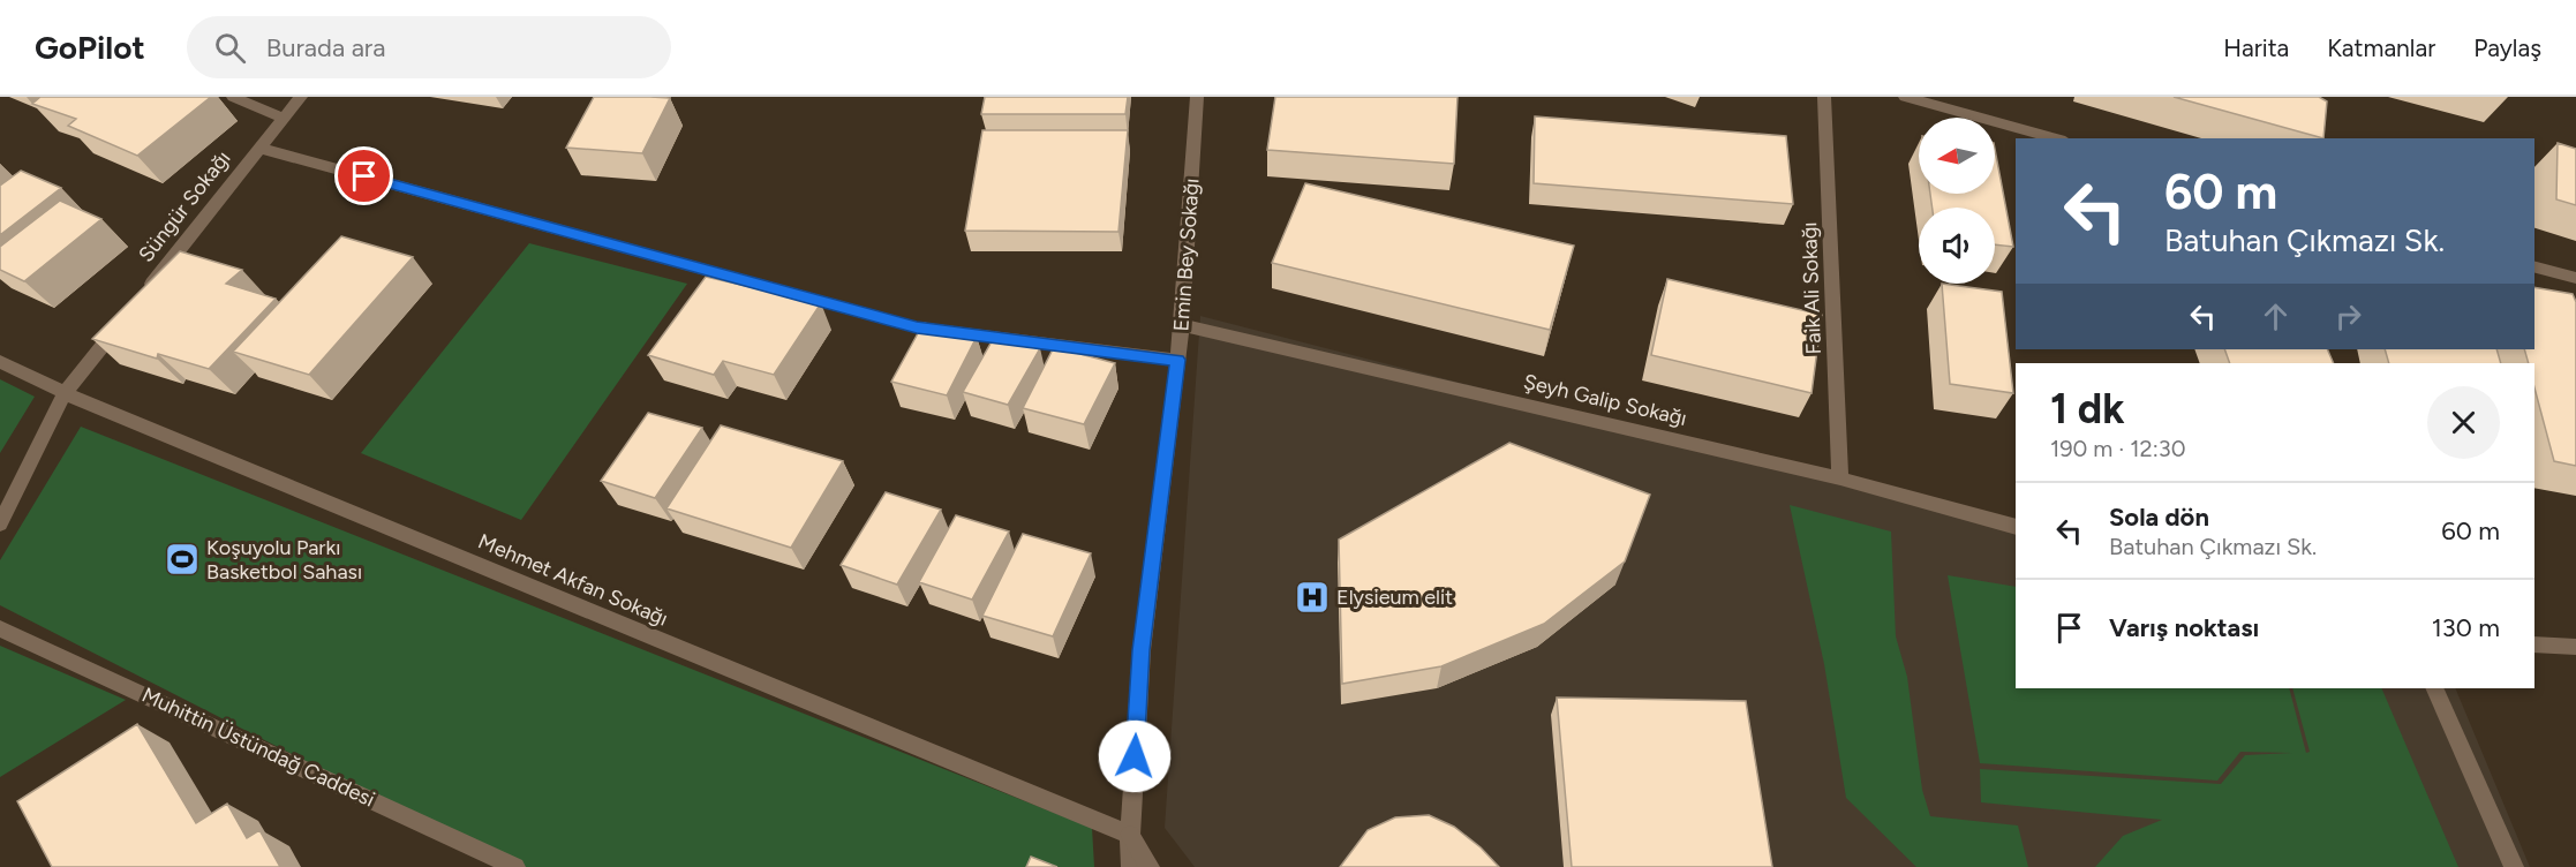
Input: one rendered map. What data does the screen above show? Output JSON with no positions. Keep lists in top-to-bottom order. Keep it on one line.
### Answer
{"streets":{"street":["Süngür Sokağı","Emin Bey Sokağı","Faik Ali Sokağı","Şeyh Galip Sokağı","Mehmet Akfan Sokağı","Muhittin Üstündağ Caddesi"]},"crossings":[["Emin Bey Sokağı","Şeyh Galip Sokağı"],["Emin Bey Sokağı","Mehmet Akfan Sokağı"],["Faik Ali Sokağı","Şeyh Galip Sokağı"]],"places":{"sports":["Koşuyolu Parkı Basketbol Sahası"],"hospital":["Elysieum elit"]},"north":"left","page":{"header":"GoPilot","search":"Burada ara","nav":["Harita","Katmanlar","Paylaş"],"turn":["60 m","Batuhan Çıkmazı Sk."],"heading":["1 dk","190 m · 12:30"],"list":[{"name":"Sola dön","note":"Batuhan Çıkmazı Sk.","value":"60 m"},{"name":"Varış noktası","value":"130 m"}]}}
